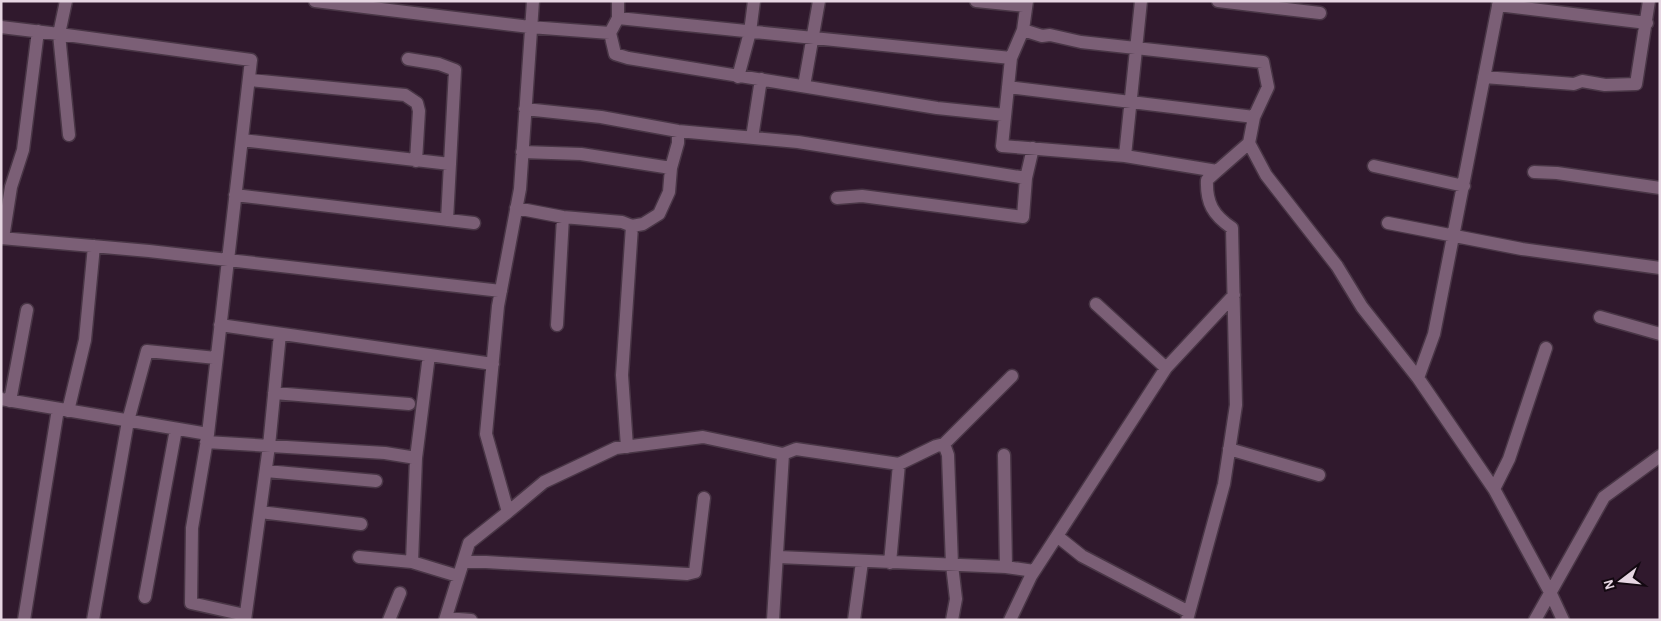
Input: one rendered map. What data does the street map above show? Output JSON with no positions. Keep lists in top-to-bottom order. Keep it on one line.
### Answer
{"north":"left"}
